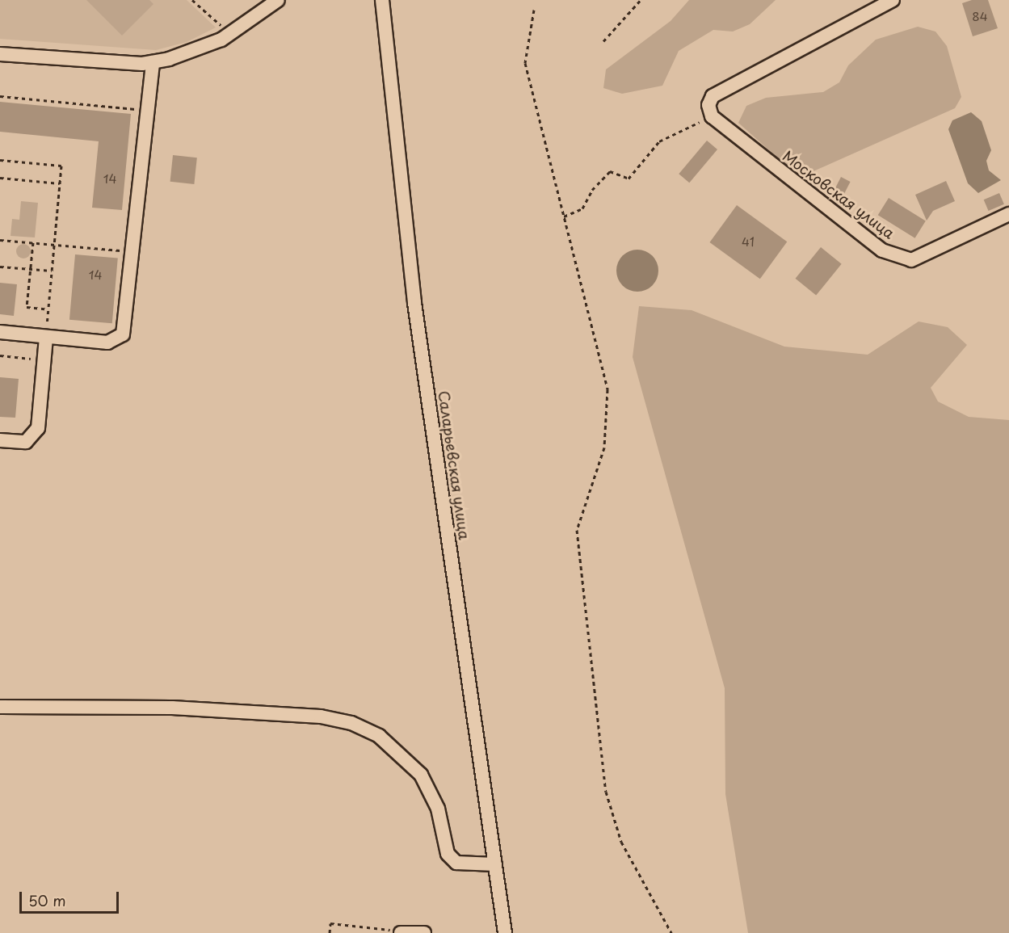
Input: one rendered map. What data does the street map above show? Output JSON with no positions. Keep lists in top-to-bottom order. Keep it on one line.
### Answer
{"streets":{"street":["Московская улица","Саларьевская улица"]},"house_numbers":["84","14","41","14"],"scale_bar":"50 m"}
